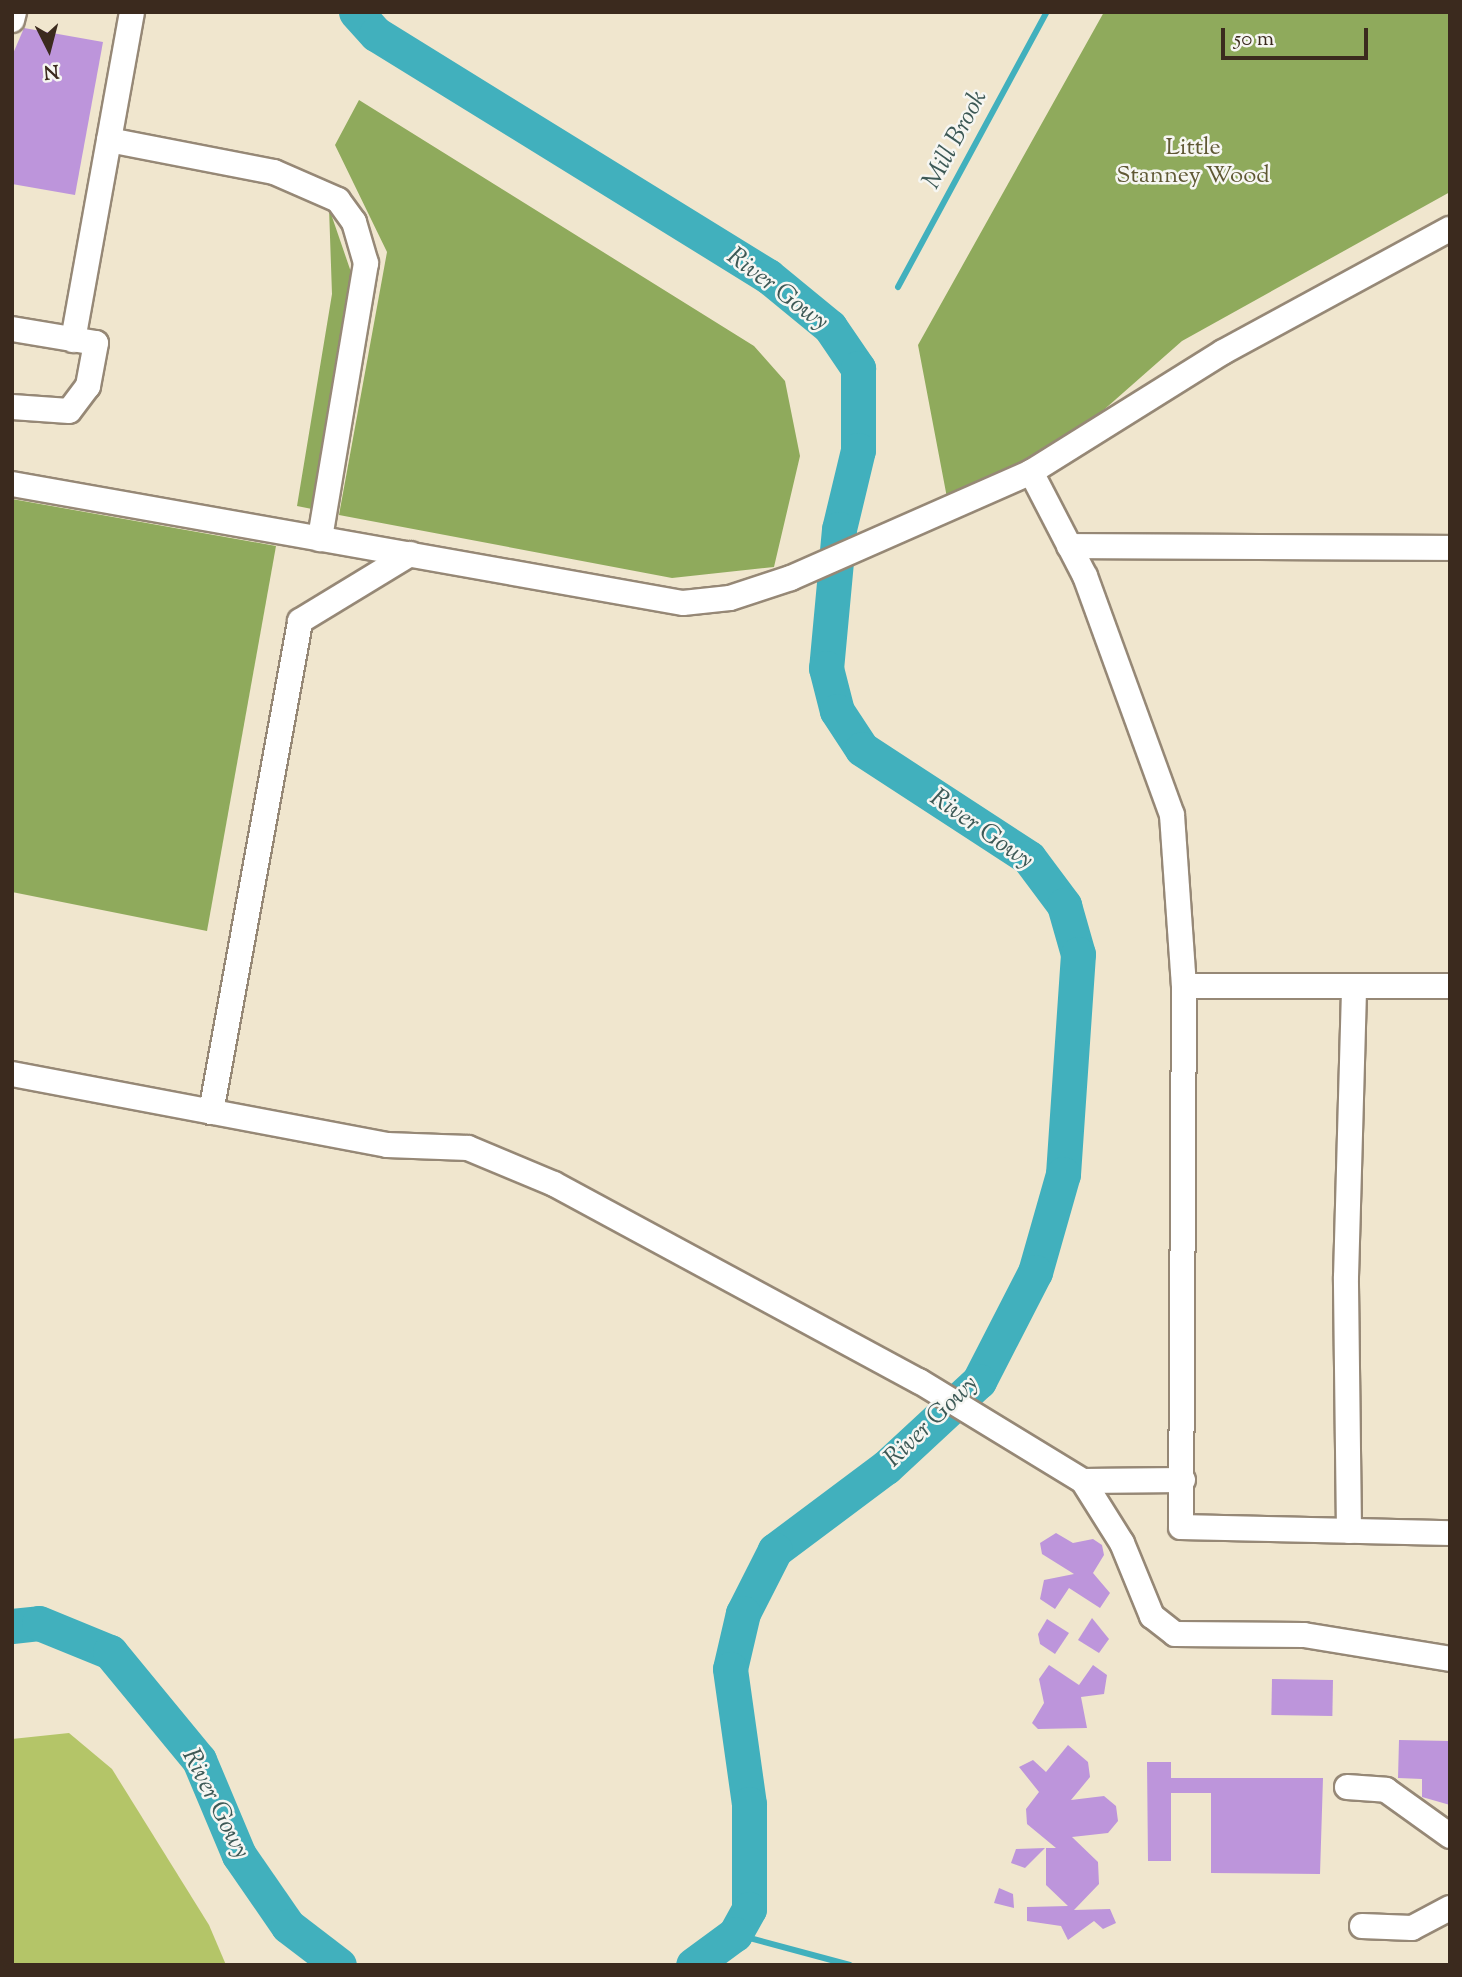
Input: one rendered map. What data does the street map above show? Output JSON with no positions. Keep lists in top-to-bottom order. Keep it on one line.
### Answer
{"water":["Mill Brook","River Gowy"],"parks":["Little Stanney Wood"],"scale_bar":"50 m","north":"bottom"}
